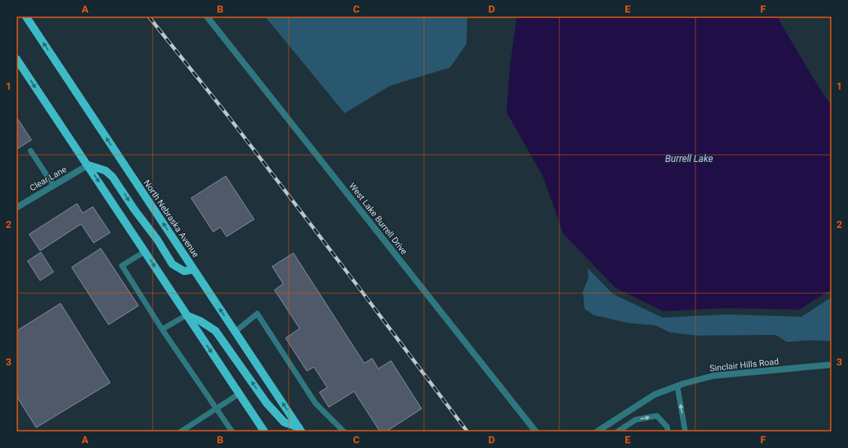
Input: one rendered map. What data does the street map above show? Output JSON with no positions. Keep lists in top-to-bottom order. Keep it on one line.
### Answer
{"streets":{"main road":["North Nebraska Avenue"],"street":["Clear Lane","West Lake Burrell Drive","Sinclair Hills Road"]},"water":["Burrell Lake"],"grid":{"columns":["A","B","C","D","E","F"],"rows":["1","2","3"]}}
